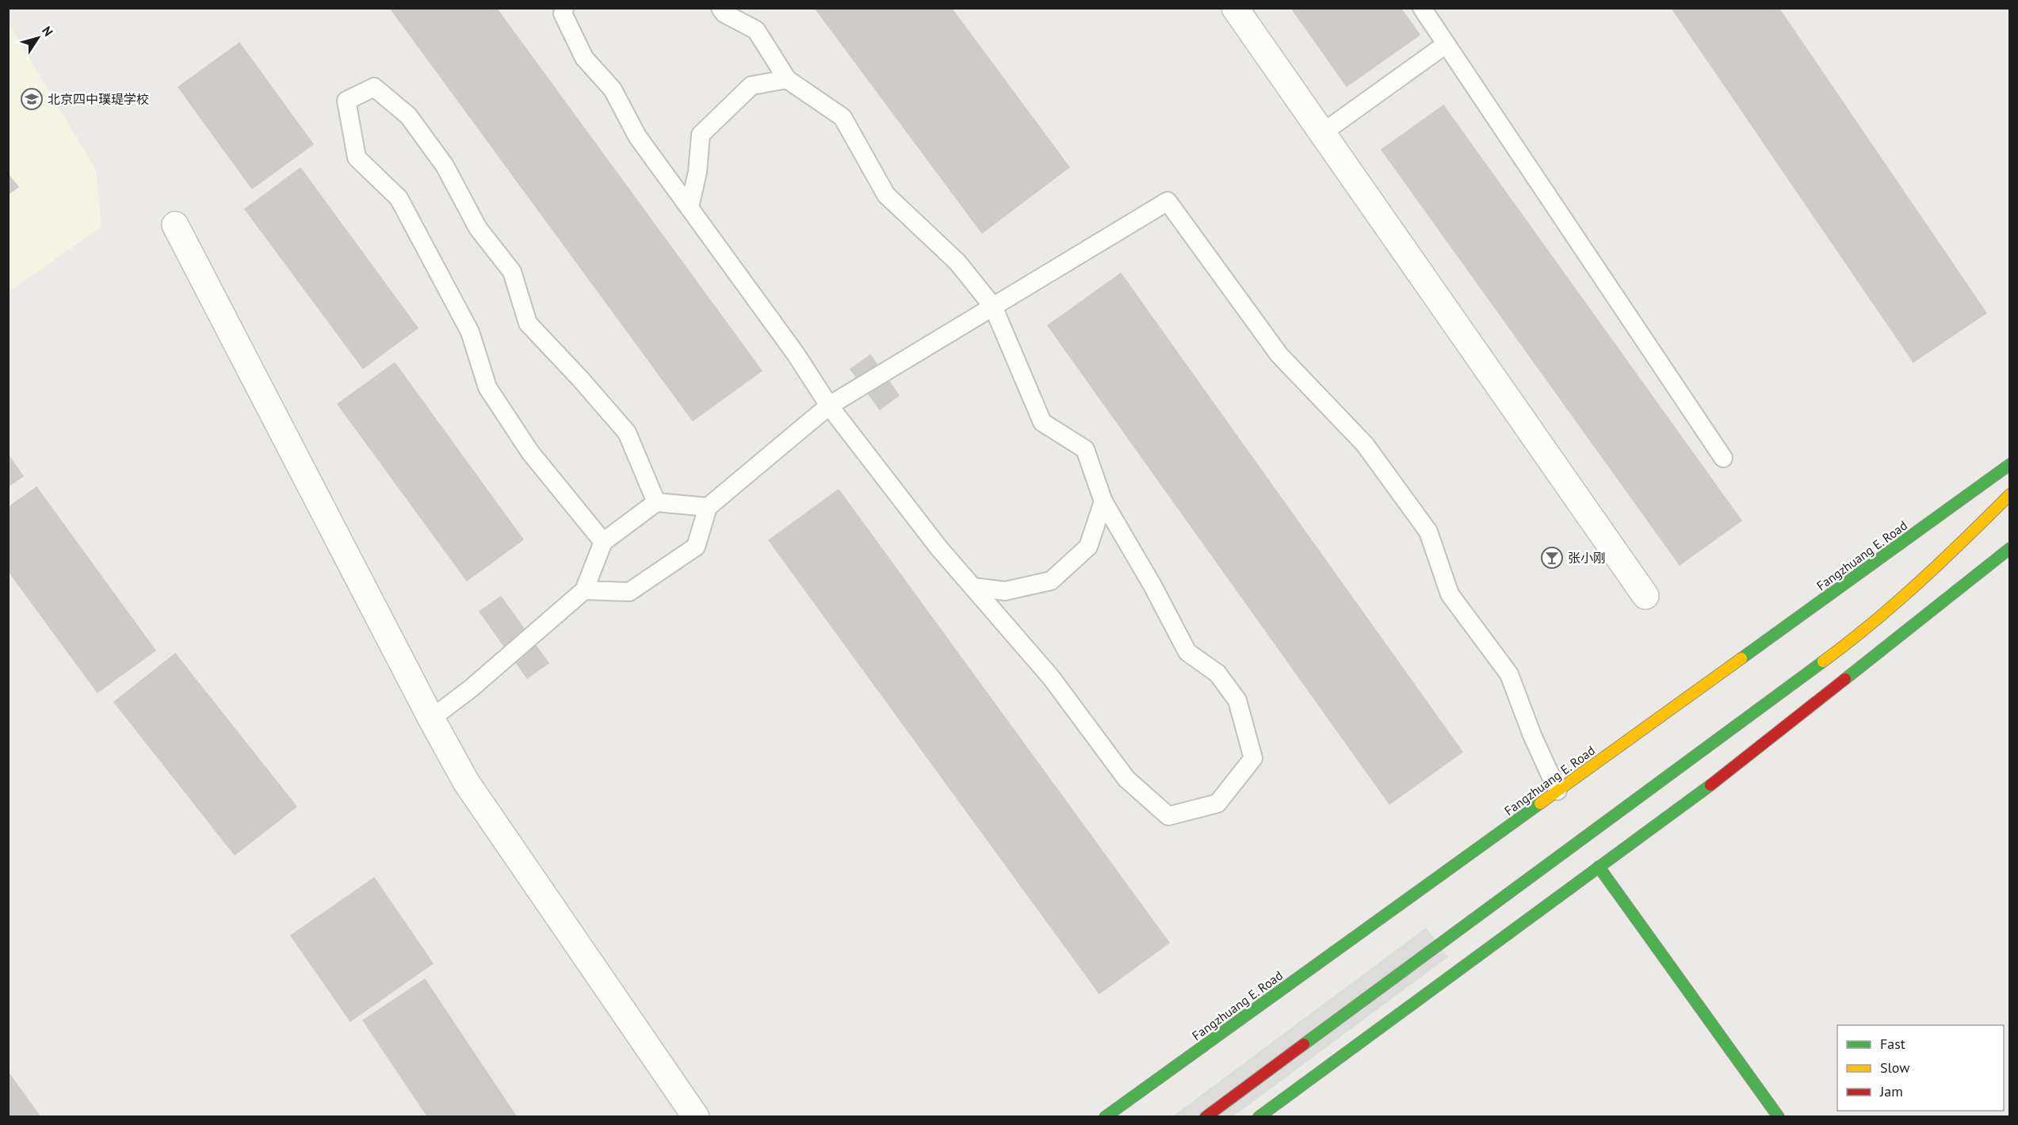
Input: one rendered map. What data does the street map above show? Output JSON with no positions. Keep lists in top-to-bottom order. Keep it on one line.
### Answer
{"streets":{"main road":["Fangzhuang E. Road"]},"places":{"school or university":["北京四中璞瑅学校"],"bar":["张小刚"]},"legend":["Fast","Slow","Jam"],"north":"top right"}
